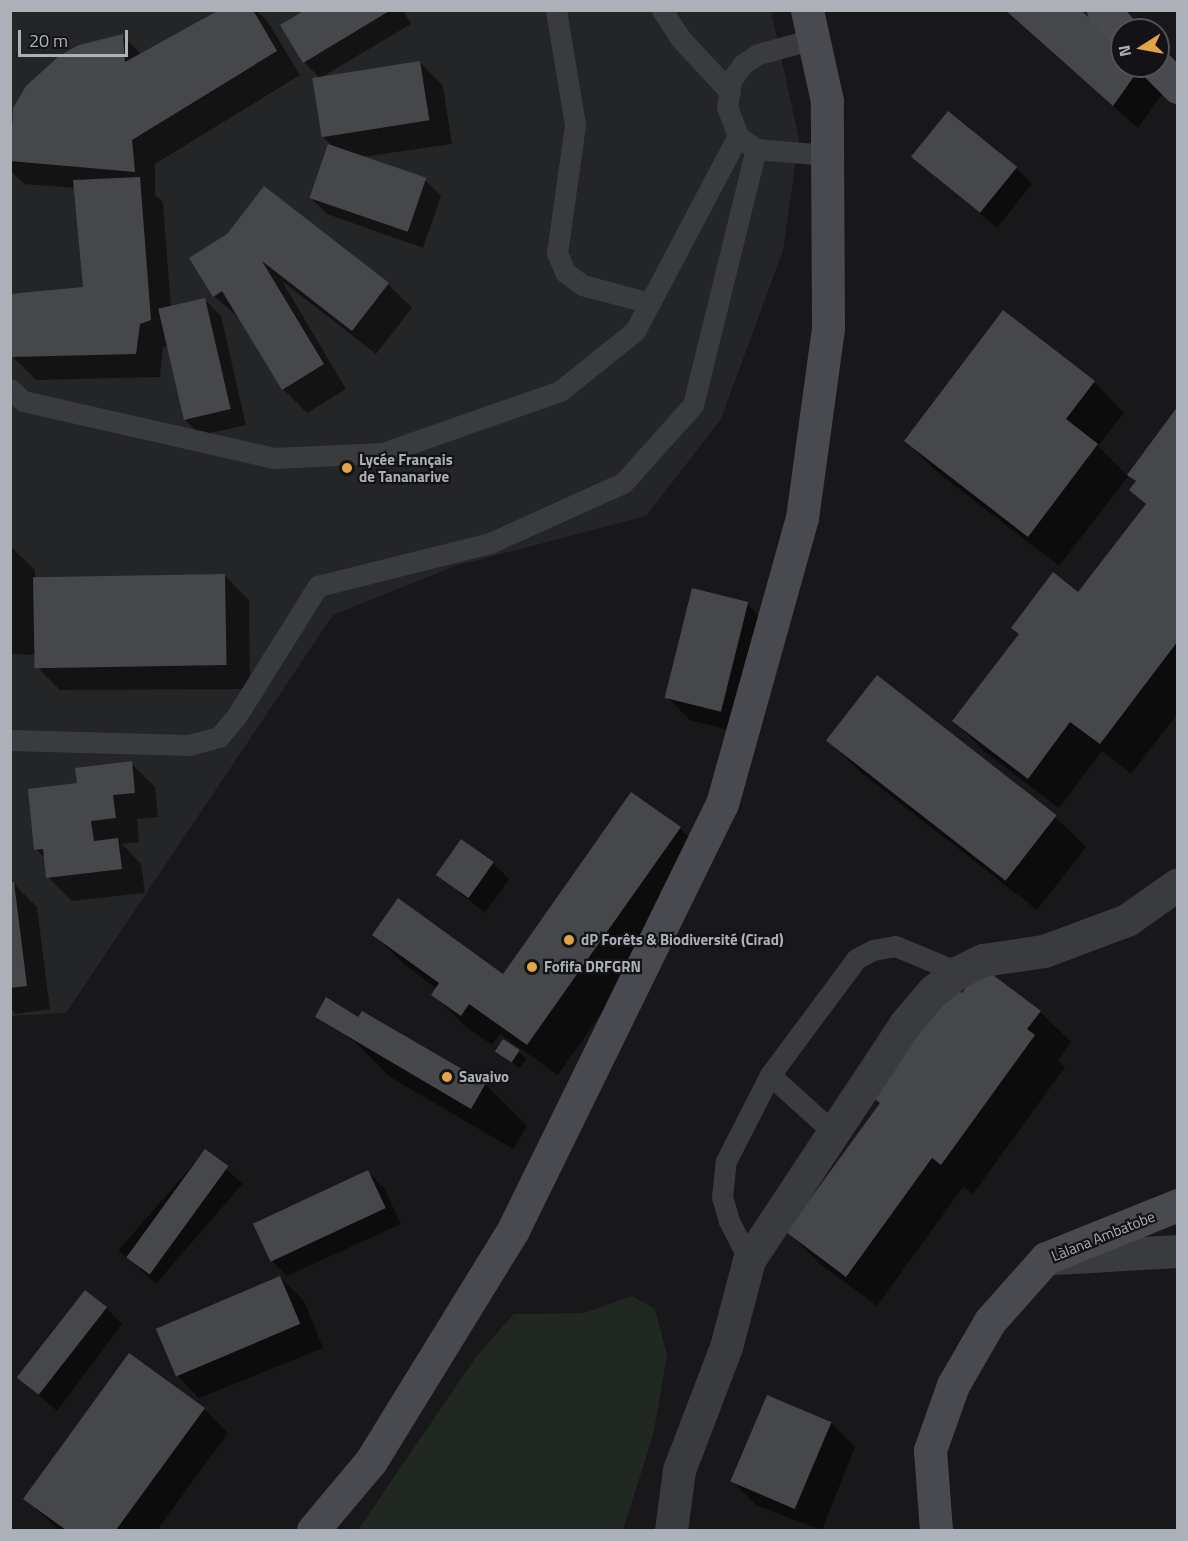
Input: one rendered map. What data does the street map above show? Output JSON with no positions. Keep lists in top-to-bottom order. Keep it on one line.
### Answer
{"streets":{"street":["Làlana Ambatobe"]},"places":["Lycée Français de Tananarive","dP Forêts & Biodiversité (Cirad)","Fofifa DRFGRN","Savaivo"],"scale_bar":"20 m","north":"left"}
